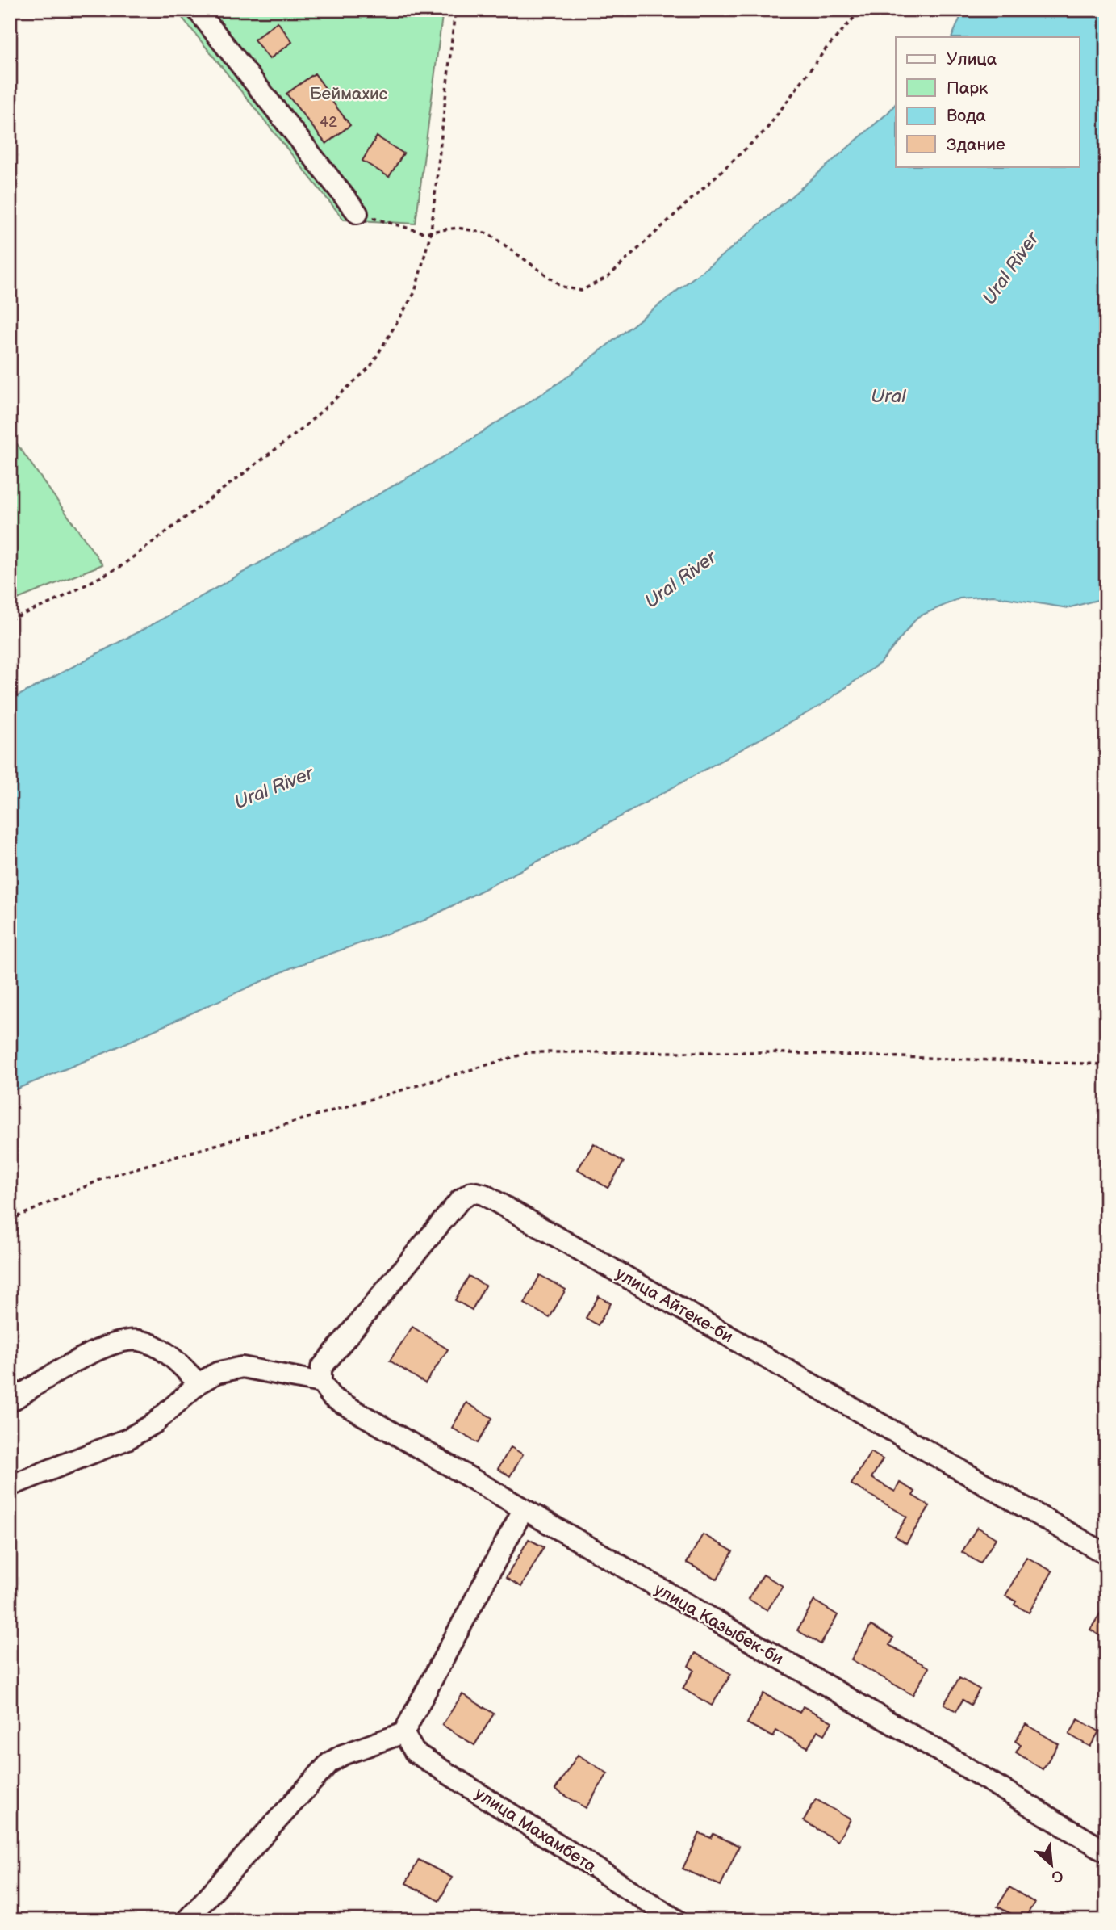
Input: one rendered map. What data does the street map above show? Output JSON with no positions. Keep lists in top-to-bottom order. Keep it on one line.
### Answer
{"streets":{"street":["улица Айтеке-би","улица Казыбек-би","улица Махамбета"]},"crossings":[["улица Айтеке-би","улица Казыбек-би"]],"water":["Ural River","Ural"],"parks":["Беймахис"],"house_numbers":["42"],"legend":["Улица","Парк","Вода","Здание"],"north":"bottom right"}
